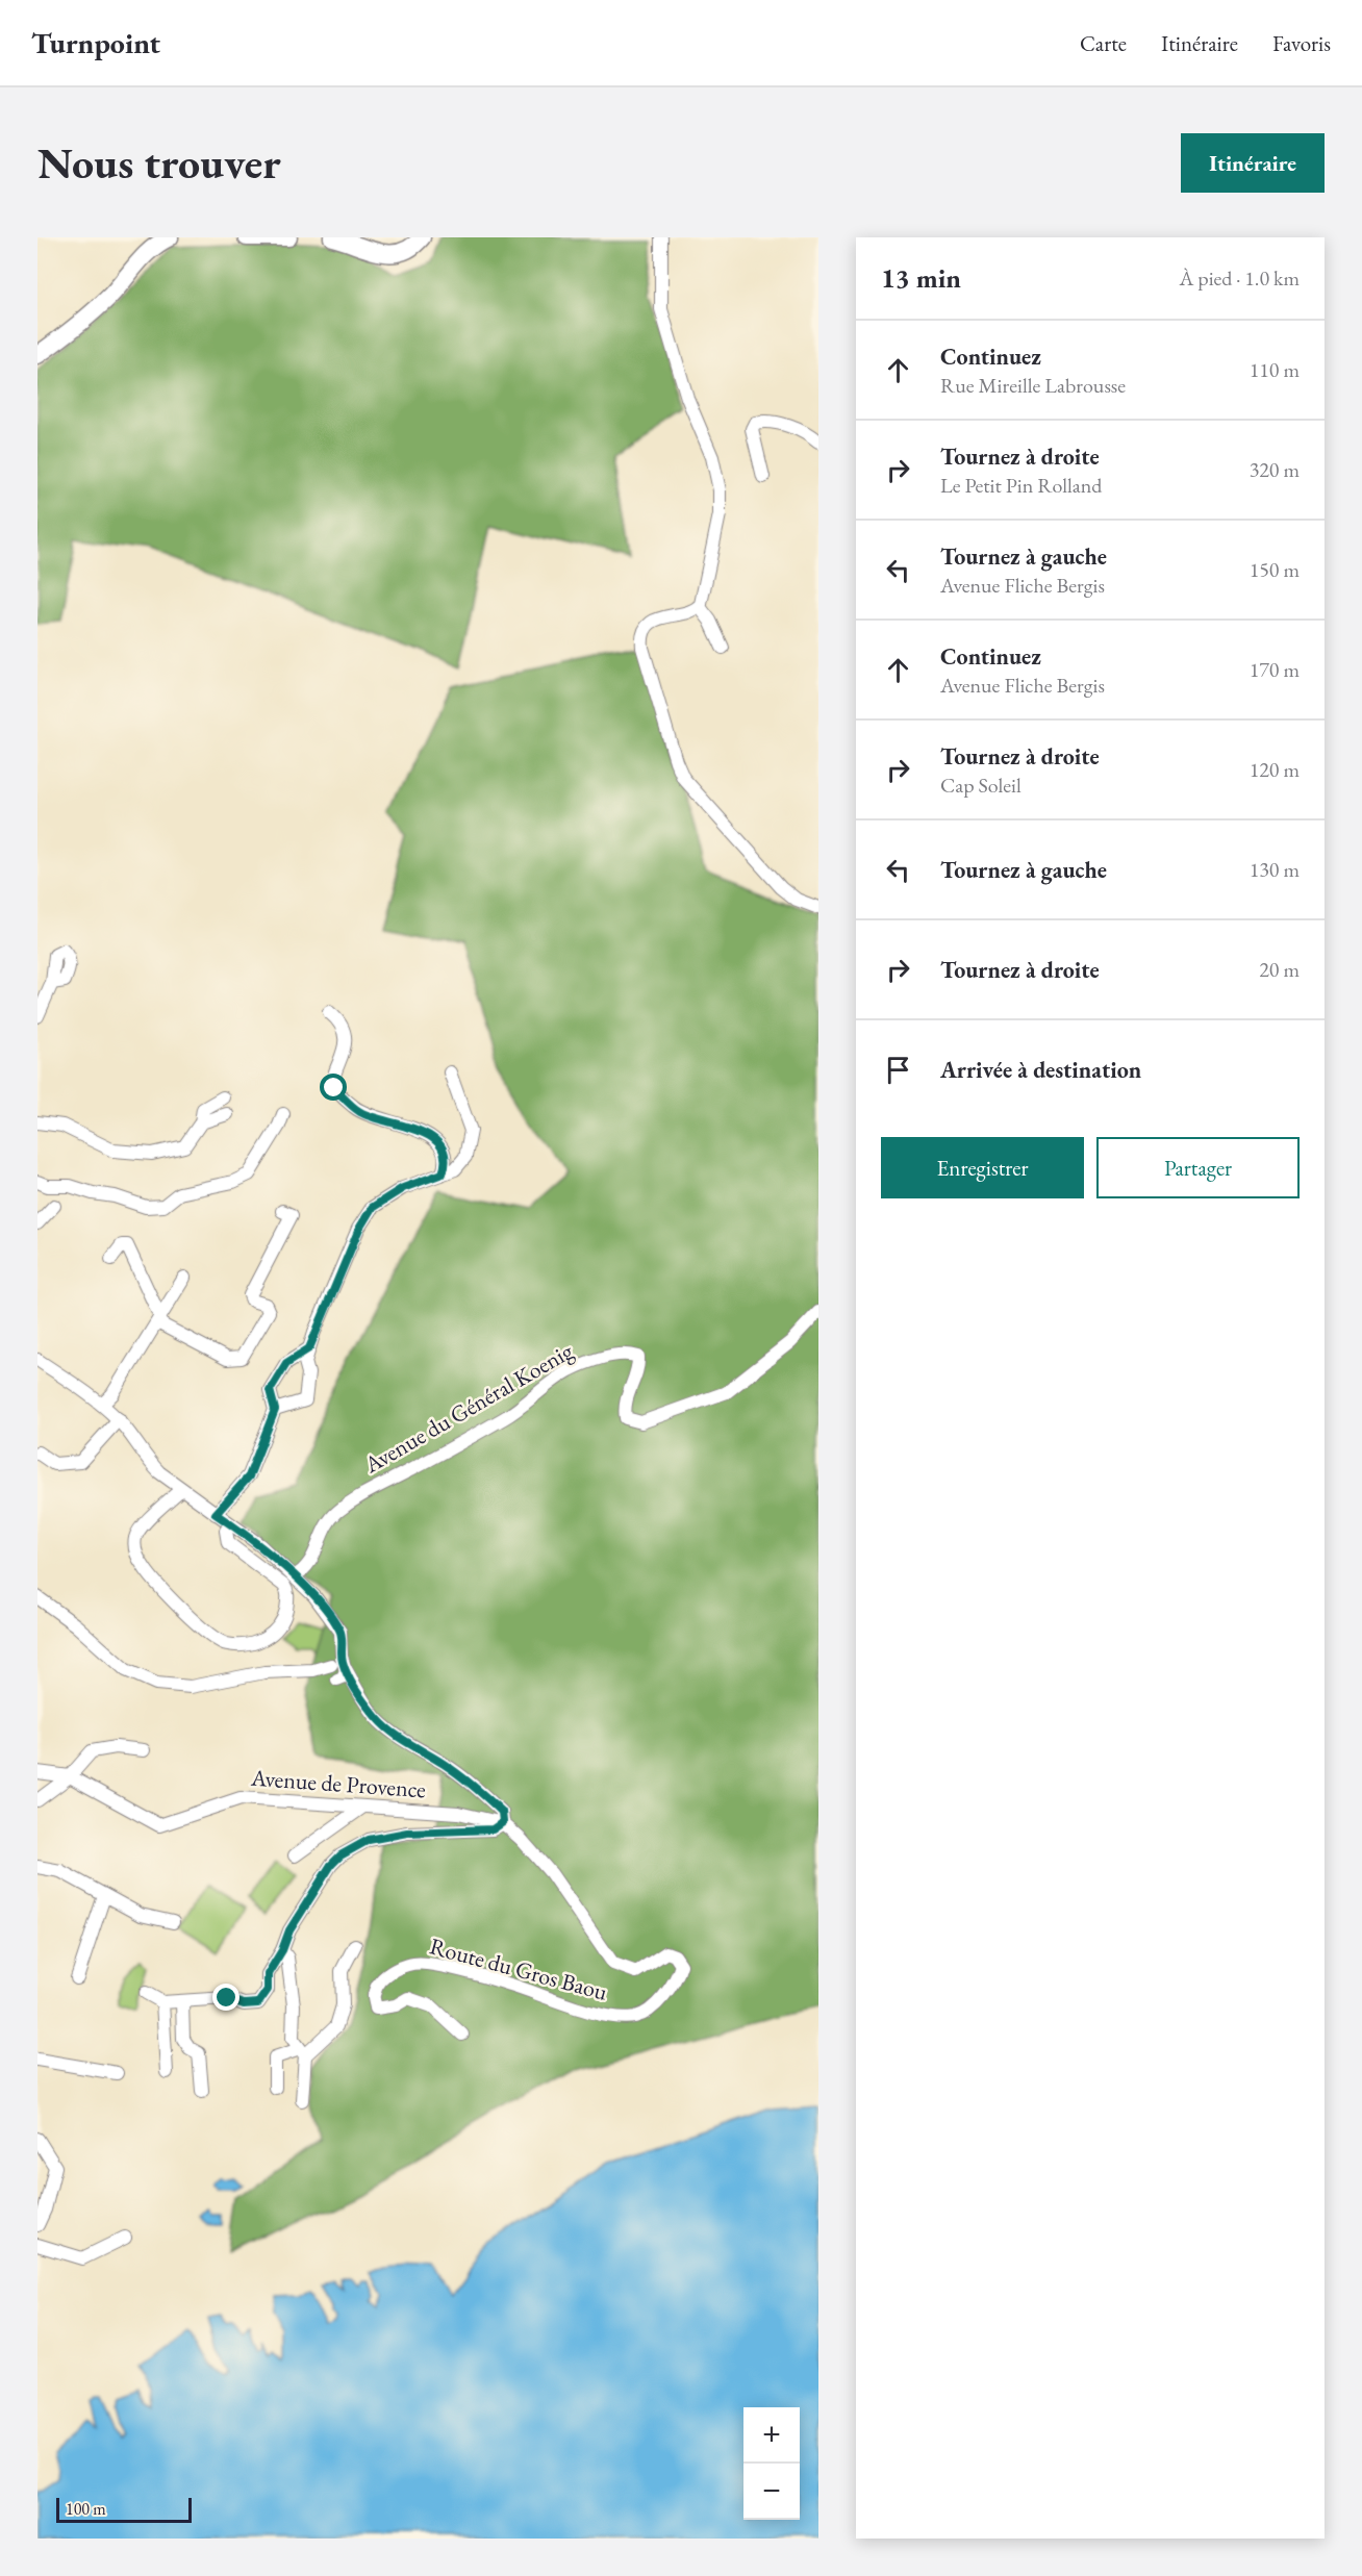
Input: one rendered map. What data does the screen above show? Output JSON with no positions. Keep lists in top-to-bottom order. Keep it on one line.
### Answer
{"streets":{"street":["Avenue du Général Koenig","Avenue de Provence","Route du Gros Baou"]},"crossings":[["Avenue de Provence","Route du Gros Baou"]],"scale_bar":"100 m","page":{"header":"Turnpoint","nav":["Carte","Itinéraire","Favoris"],"buttons":["Itinéraire",["Enregistrer","Partager"]],"title":"Nous trouver","heading":["13 min","À pied · 1.0 km"],"list":[["Continuez","Rue Mireille Labrousse","110 m"],["Tournez à droite","Le Petit Pin Rolland","320 m"],["Tournez à gauche","Avenue Fliche Bergis","150 m"],["Continuez","Avenue Fliche Bergis","170 m"],["Tournez à droite","Cap Soleil","120 m"],["Tournez à gauche","130 m"],["Tournez à droite","20 m"],"Arrivée à destination"],"map_buttons":["+","−"],"scale":"100 m"}}
